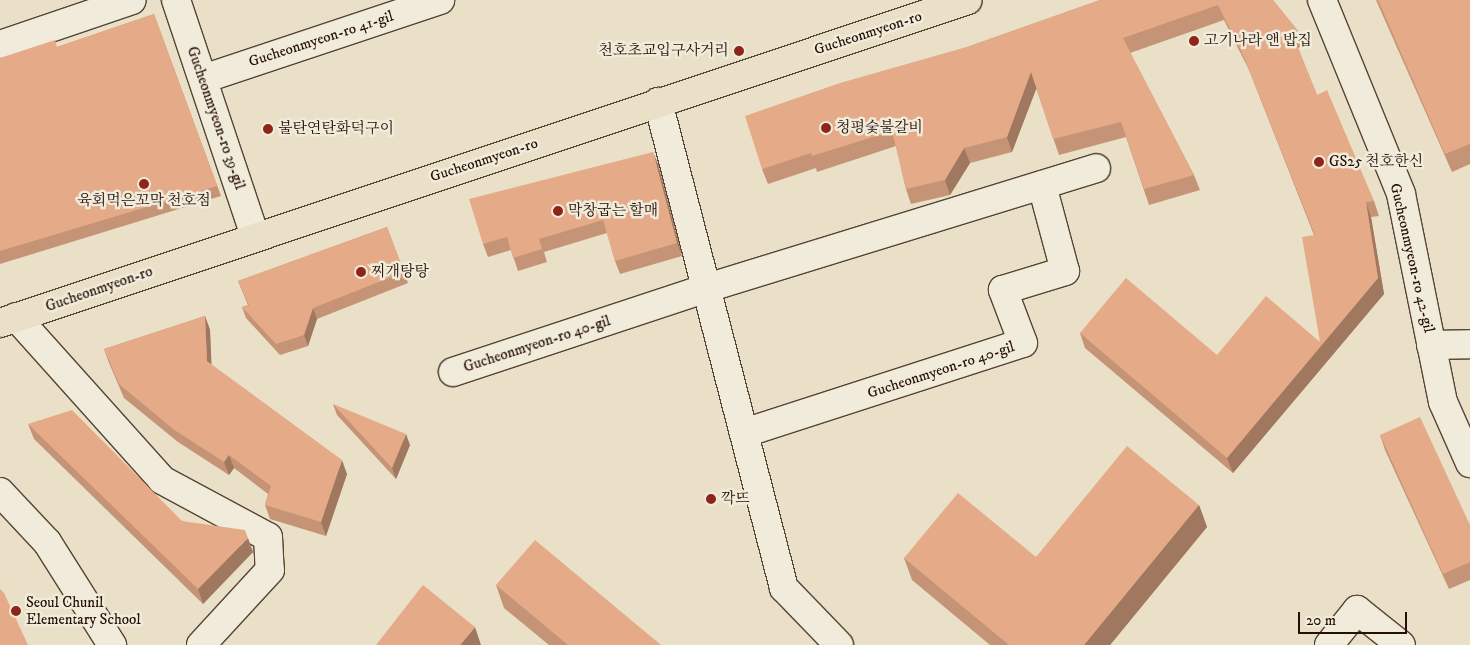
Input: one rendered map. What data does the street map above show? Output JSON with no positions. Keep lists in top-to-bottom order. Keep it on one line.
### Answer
{"streets":{"main road":["Gucheonmyeon-ro"],"street":["Gucheonmyeon-ro 41-gil","Gucheonmyeon-ro 39-gil","Gucheonmyeon-ro 42-gil","Gucheonmyeon-ro 40-gil"]},"crossings":[["Gucheonmyeon-ro","Gucheonmyeon-ro 39-gil"],["Gucheonmyeon-ro 41-gil","Gucheonmyeon-ro 39-gil"]],"places":["고기나라 앤 밥집","천호초교입구사거리","청평숯불갈비","불탄연탄화덕구이","GS25 천호한신","육회먹은꼬막 천호점","막창굽는 할매","찌개탕탕","깍뜨","Seoul Chunil Elementary School"],"scale_bar":"20 m"}
